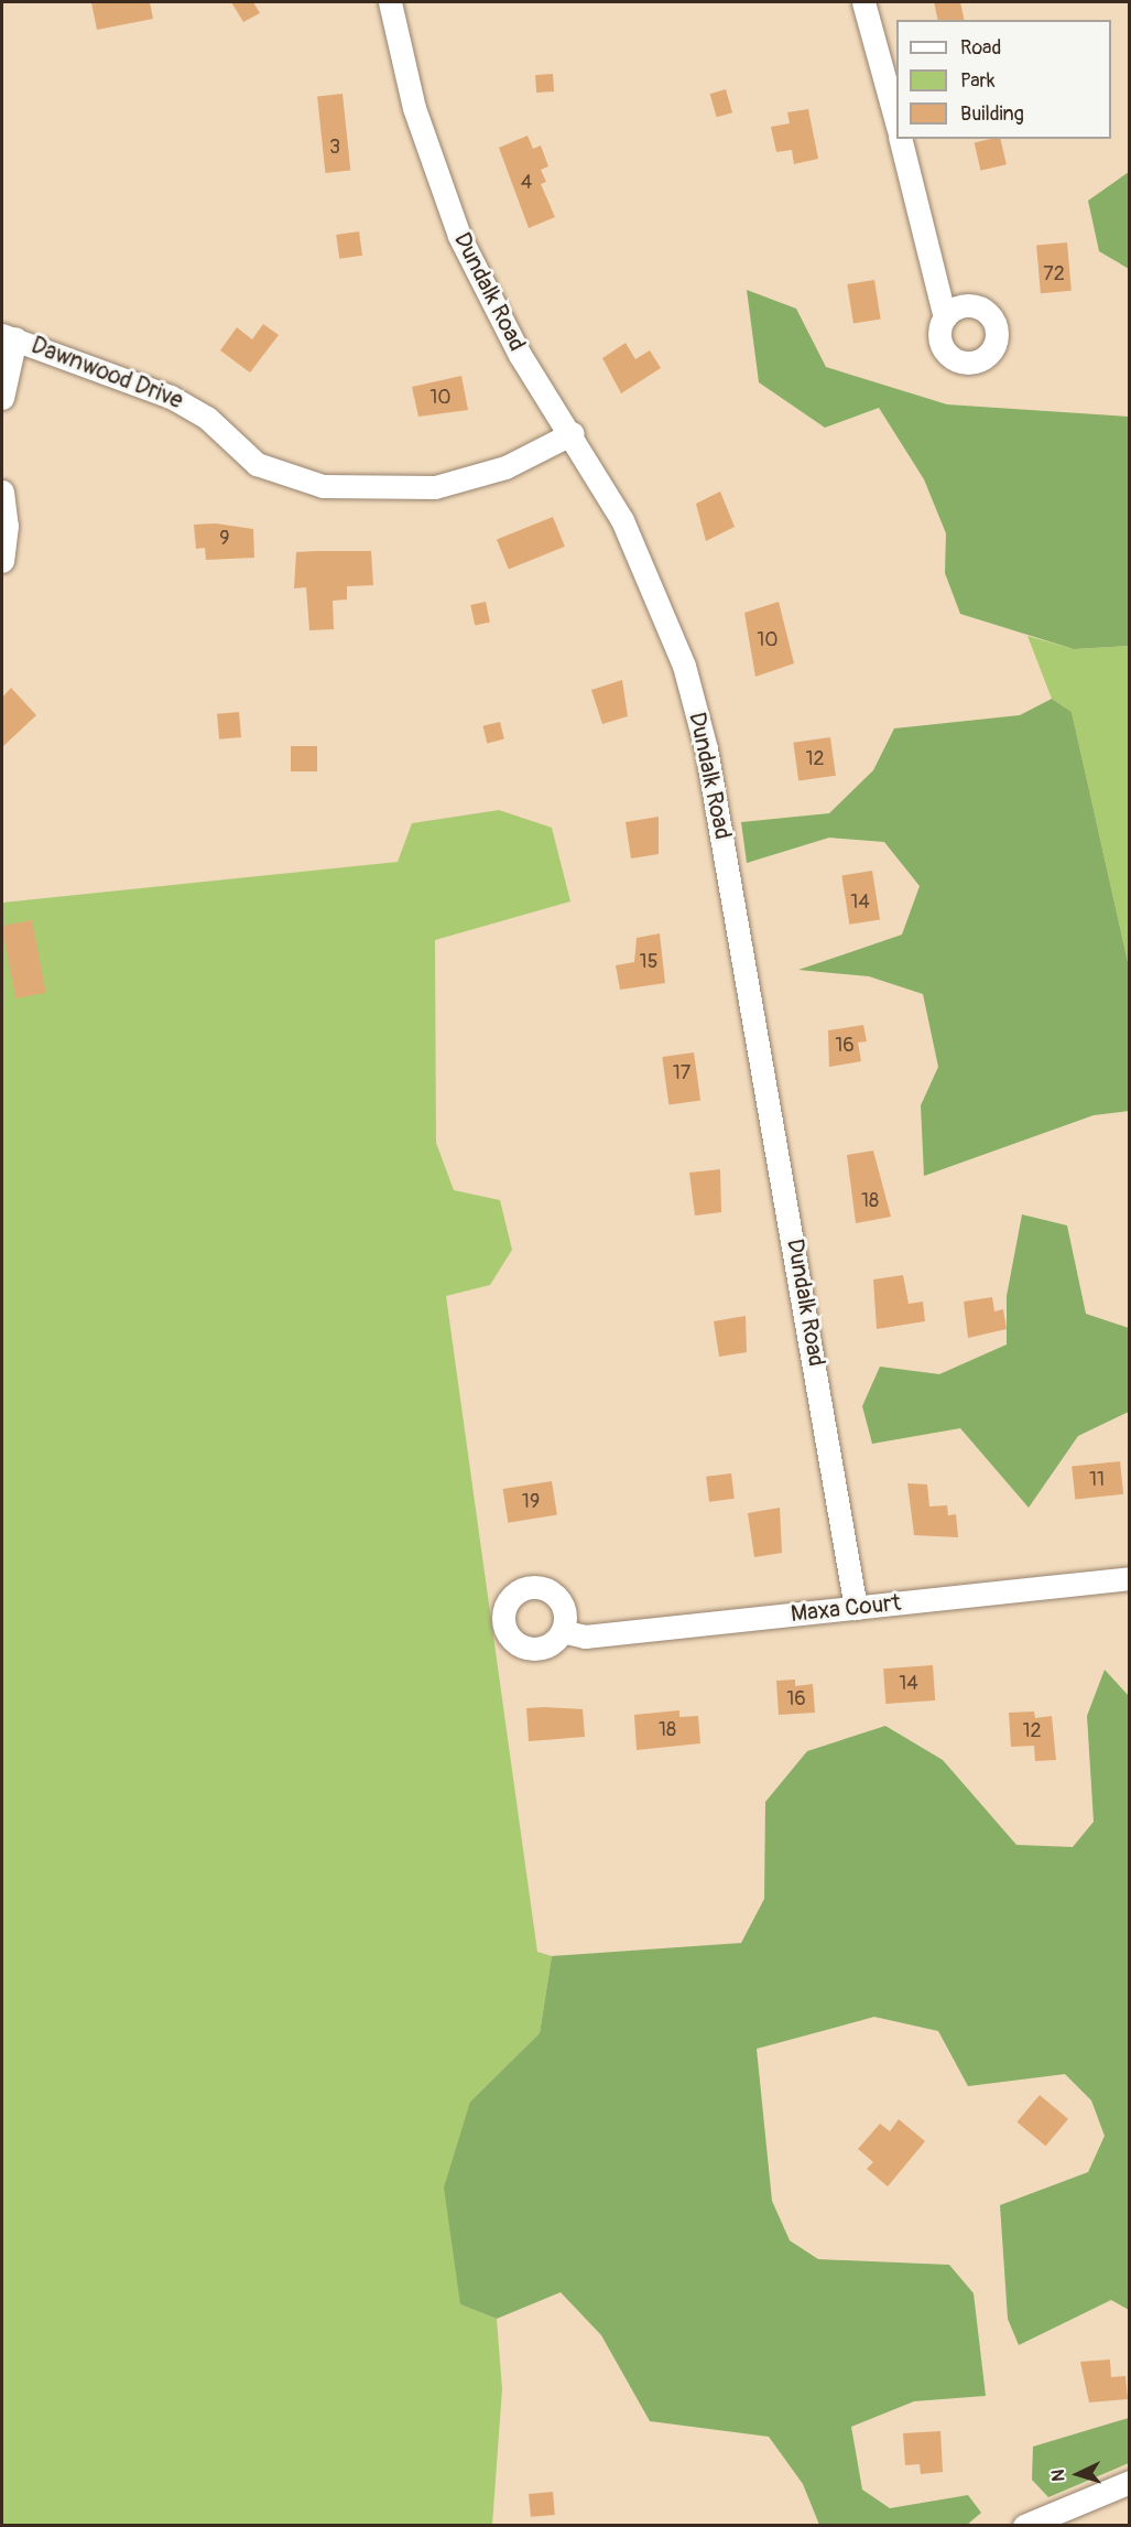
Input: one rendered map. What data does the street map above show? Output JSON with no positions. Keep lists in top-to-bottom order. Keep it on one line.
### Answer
{"streets":{"street":["Dundalk Road","Dawnwood Drive","Maxa Court"]},"crossings":[["Dundalk Road","Dawnwood Drive"],["Dundalk Road","Maxa Court"]],"house_numbers":["3","4","72","10","9","10","12","14","15","16","17","18","11","19","14","16","18","12"],"legend":["Road","Park","Building"],"north":"left"}
